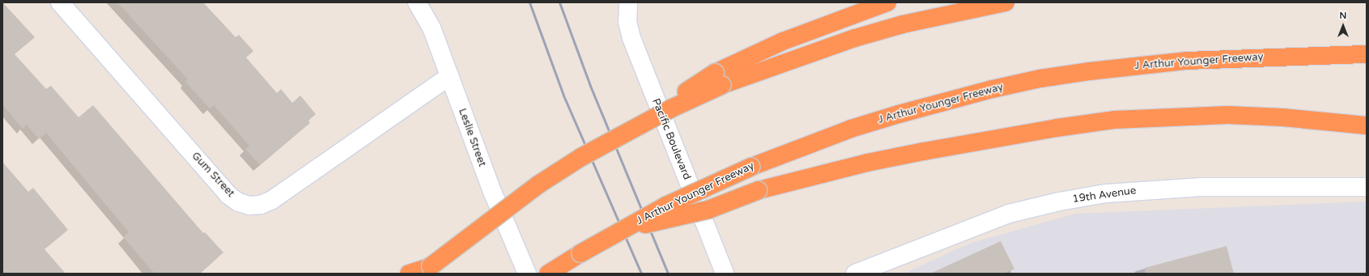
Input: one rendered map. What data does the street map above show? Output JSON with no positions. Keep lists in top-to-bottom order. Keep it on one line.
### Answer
{"streets":{"highway":["J Arthur Younger Freeway"],"street":["Leslie Street","Pacific Boulevard","Gum Street","19th Avenue"]},"crossings":[["Leslie Street","Gum Street"]],"north":"top"}
